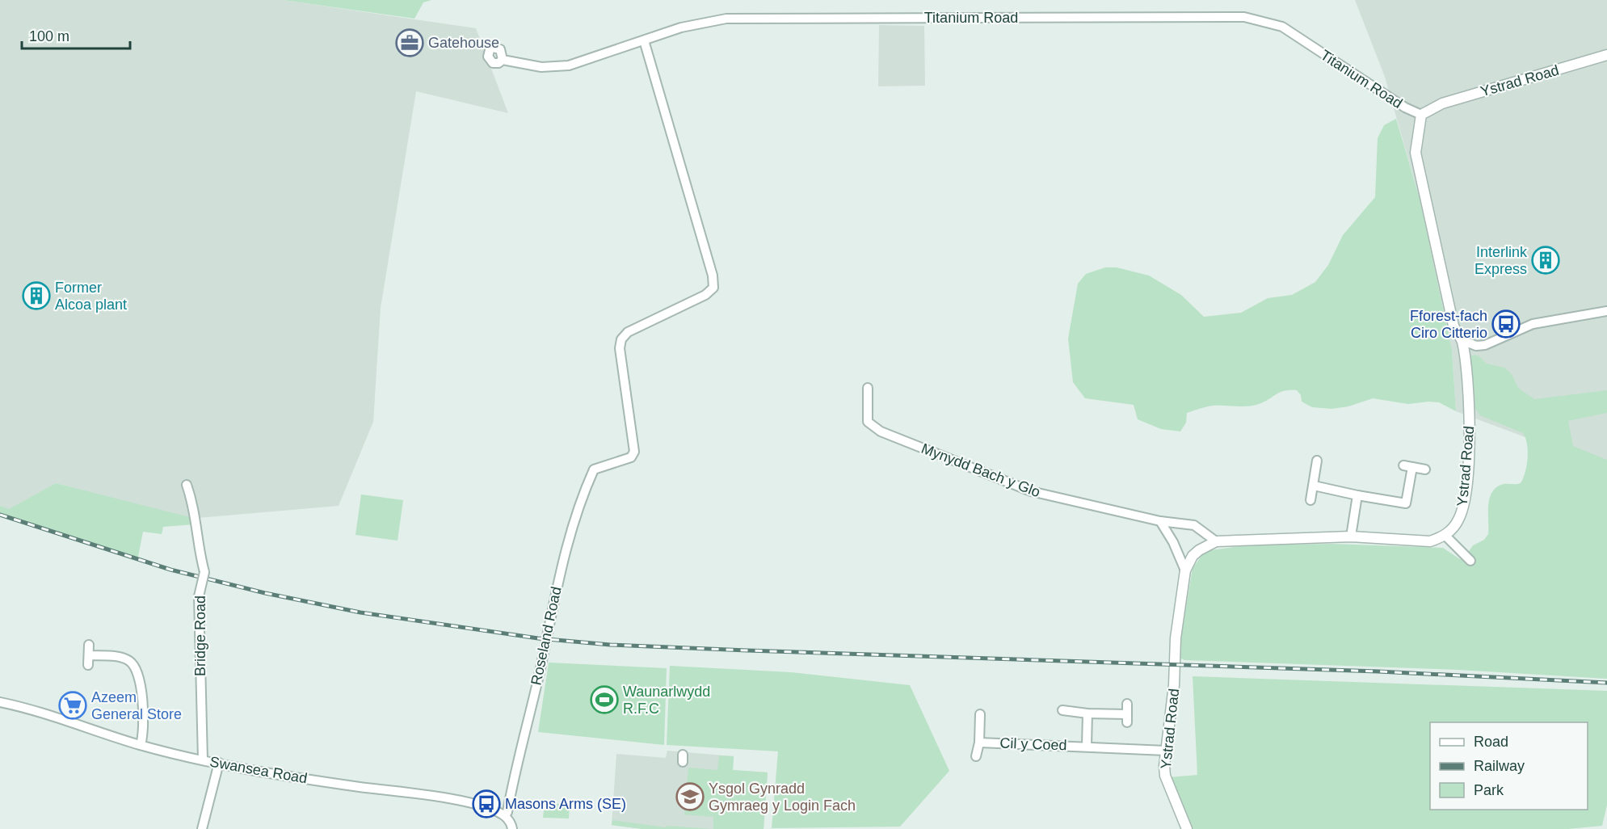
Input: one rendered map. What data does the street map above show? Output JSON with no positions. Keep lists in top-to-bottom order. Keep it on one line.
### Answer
{"streets":{"street":["Titanium Road","Ystrad Road","Mynydd Bach y Glo","Bridge Road","Roseland Road","Cil y Coed","Swansea Road"]},"crossings":[["Titanium Road","Ystrad Road"],["Titanium Road","Roseland Road"],["Ystrad Road","Mynydd Bach y Glo"],["Ystrad Road","Cil y Coed"],["Bridge Road","Swansea Road"],["Roseland Road","Swansea Road"]],"places":{"office":["Gatehouse"],"building":["Interlink Express","Former Alcoa plant"],"bus stop":["Fforest-fach Ciro Citterio","Masons Arms (SE)"],"sports":["Waunarlwydd R.F.C"],"supermarket":["Azeem General Store"],"school or university":["Ysgol Gynradd Gymraeg y Login Fach"]},"legend":["Road","Railway","Park"],"scale_bar":"100 m"}
